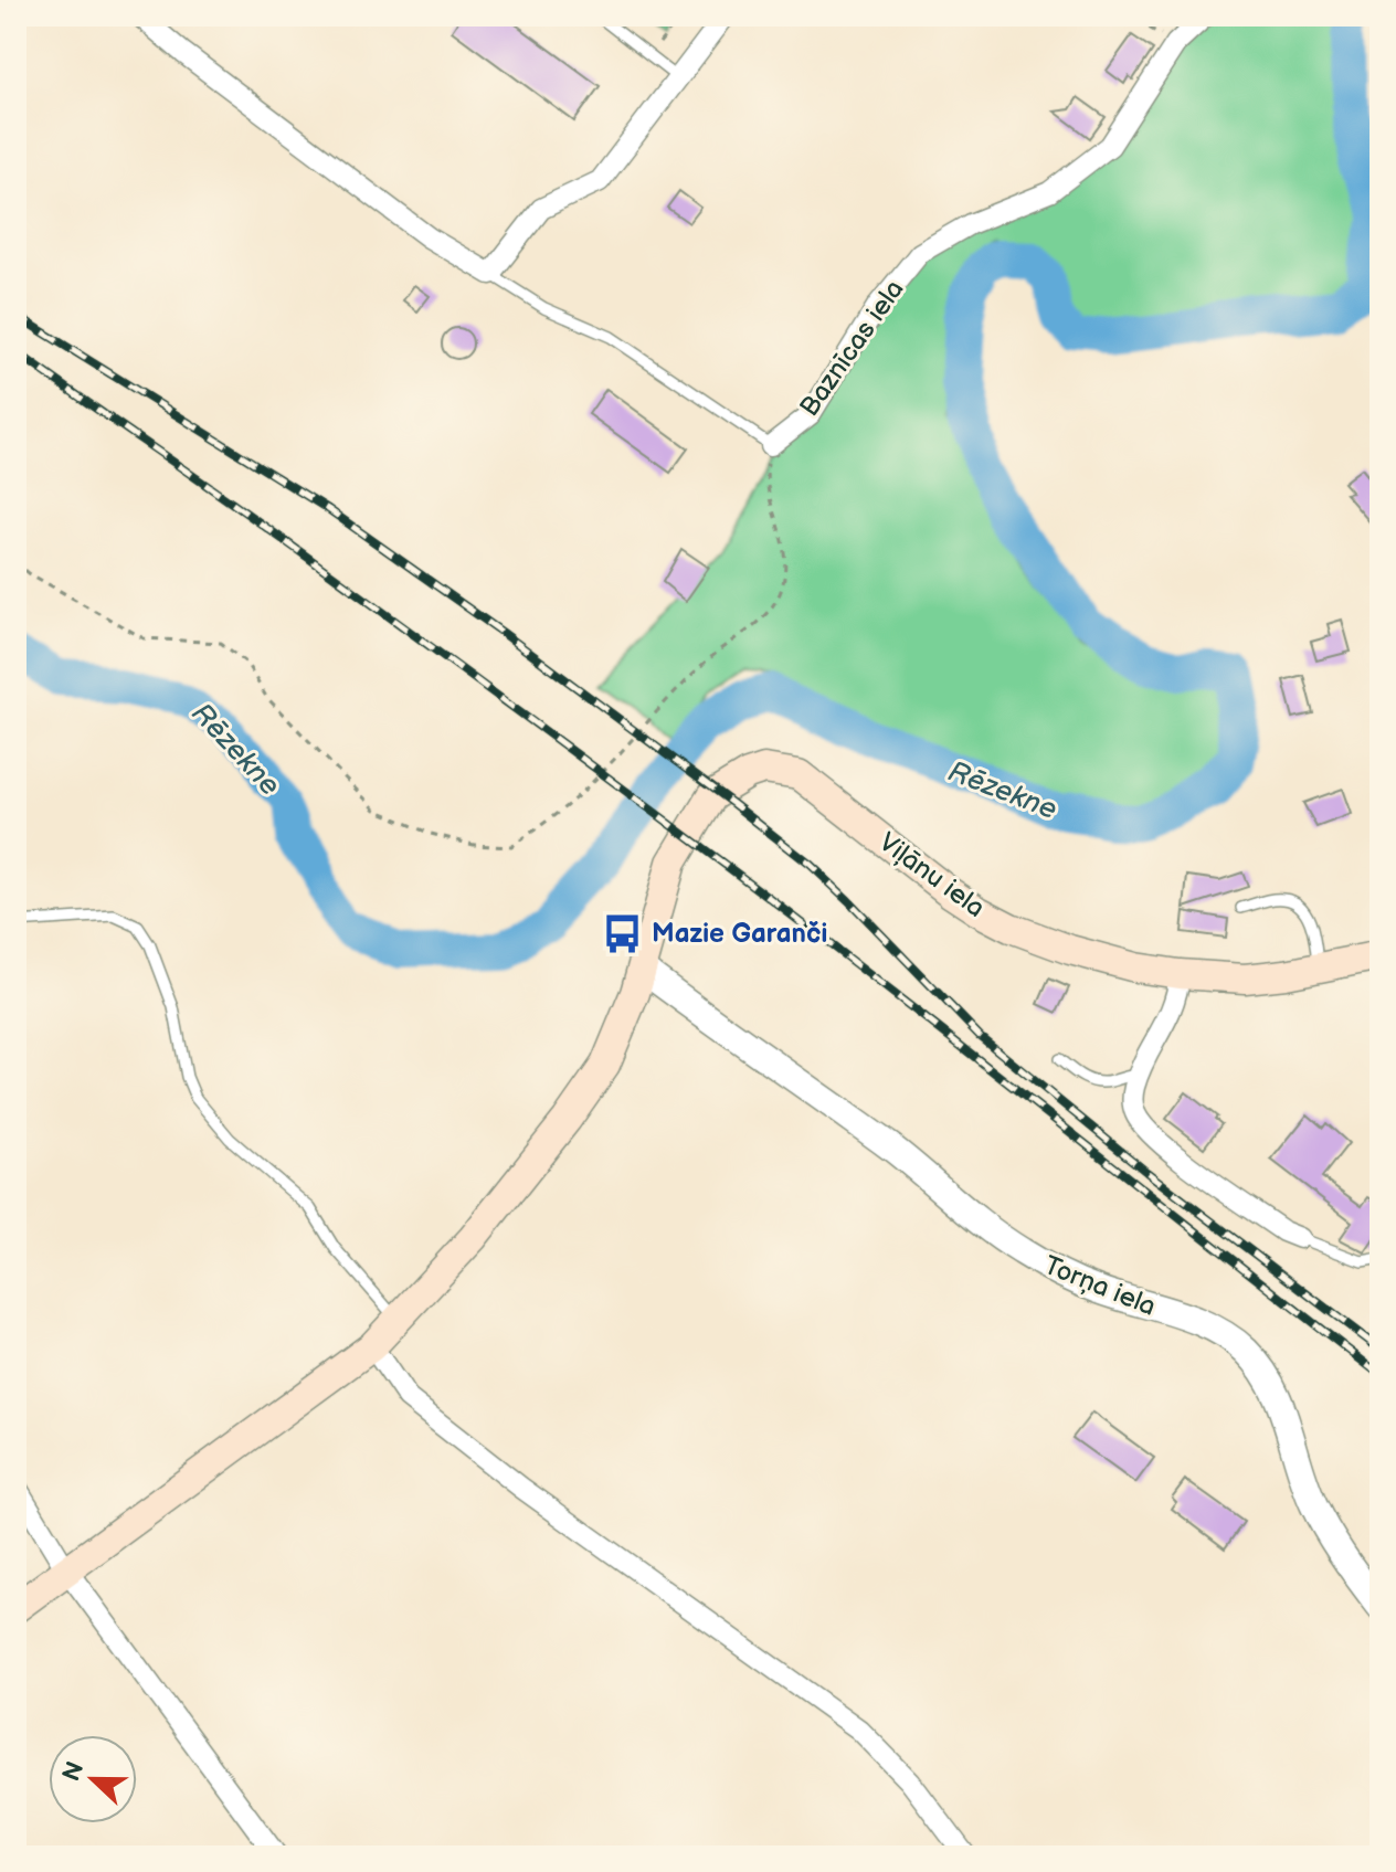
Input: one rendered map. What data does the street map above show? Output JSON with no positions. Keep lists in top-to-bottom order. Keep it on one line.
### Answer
{"streets":{"main road":["Viļānu iela"],"street":["Baznīcas iela","Torņa iela"]},"crossings":[["Viļānu iela","Torņa iela"]],"water":["Rēzekne"],"places":{"bus stop":["Mazie Garanči"]},"north":"left"}
